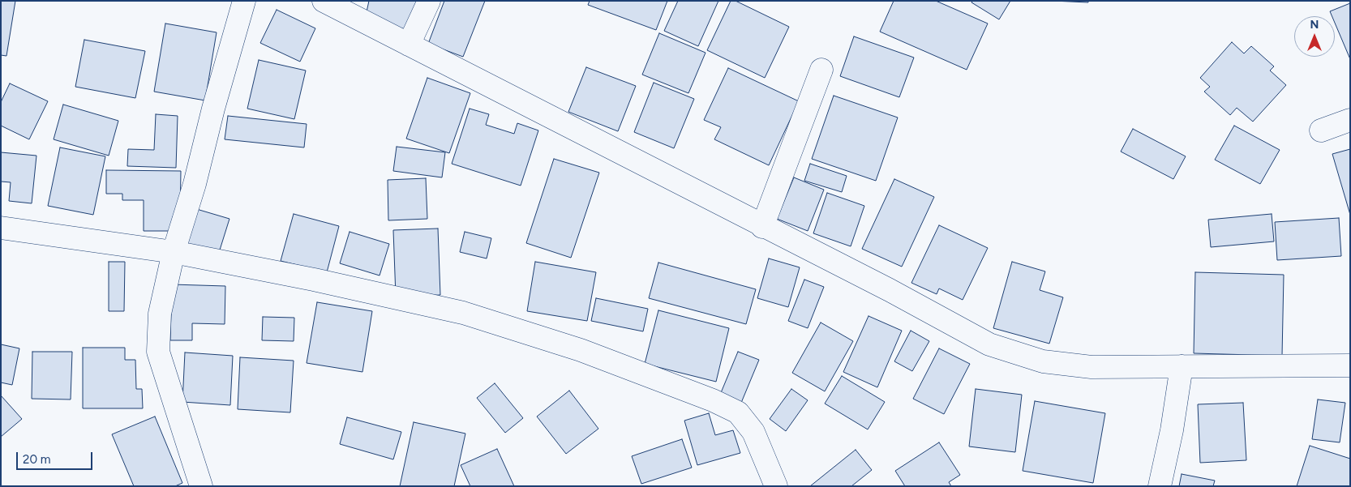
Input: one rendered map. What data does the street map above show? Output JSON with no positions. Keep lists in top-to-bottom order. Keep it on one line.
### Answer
{"scale_bar":"20 m","north":"top"}
